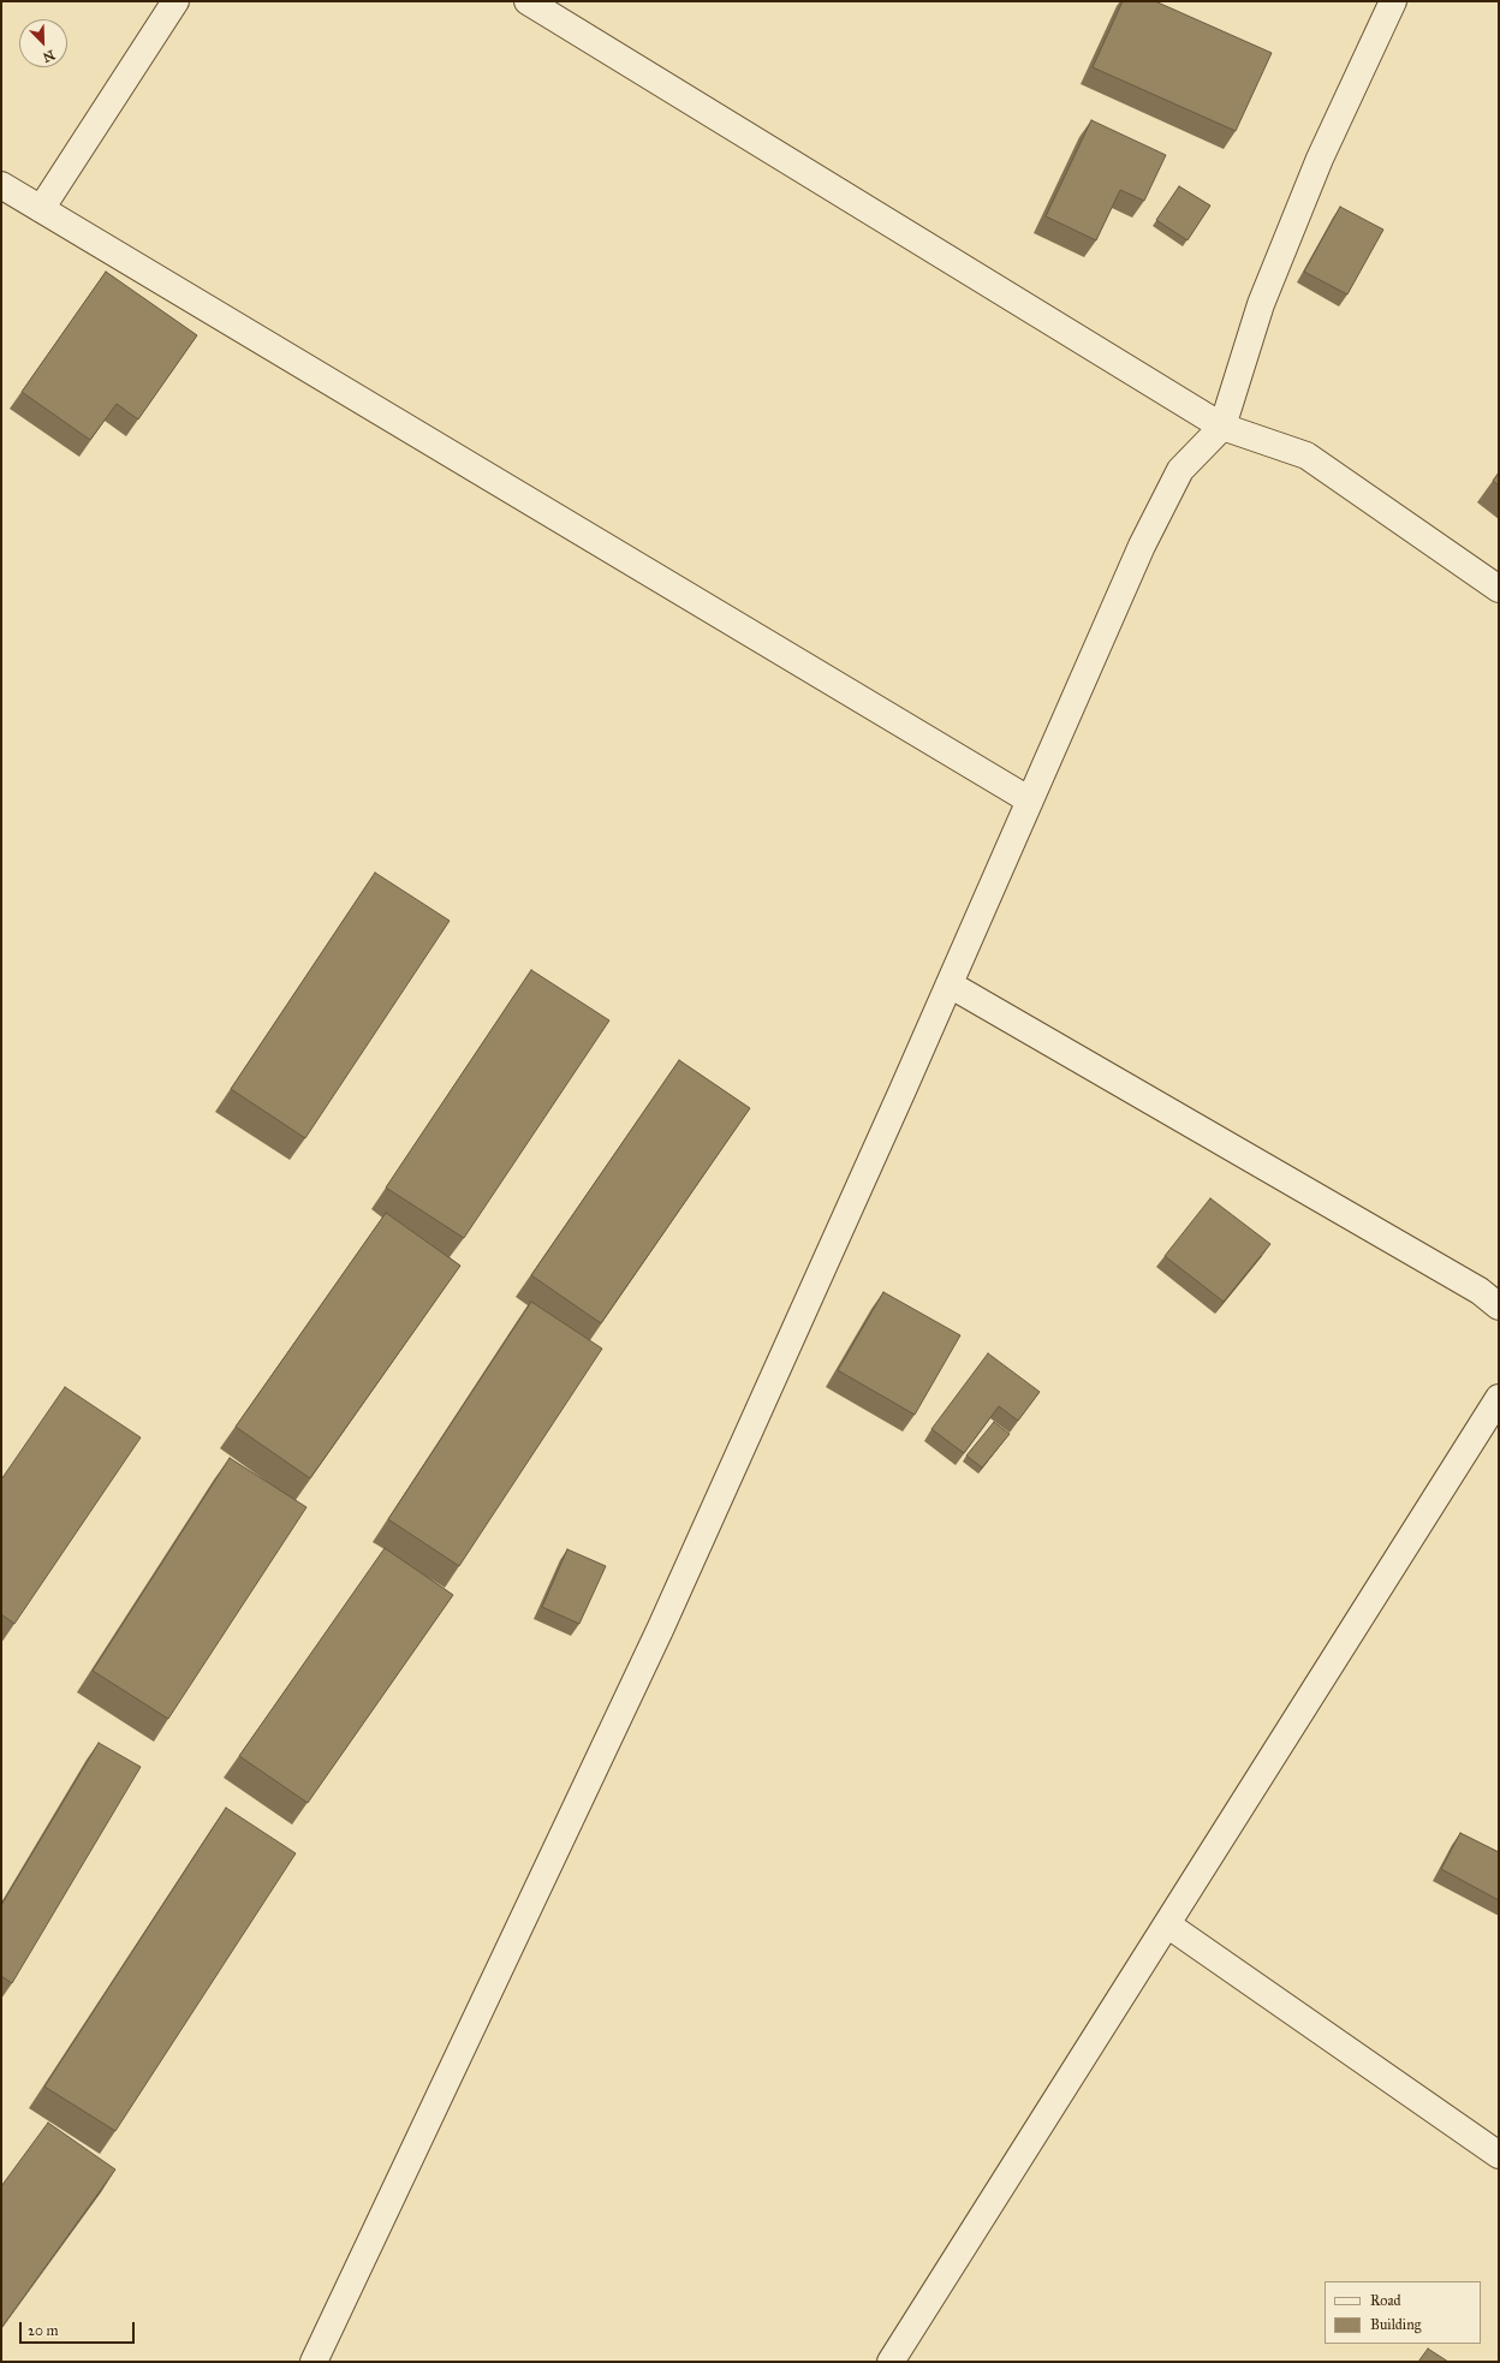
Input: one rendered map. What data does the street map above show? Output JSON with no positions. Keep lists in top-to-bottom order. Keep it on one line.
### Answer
{"legend":["Road","Building"],"scale_bar":"20 m","north":"bottom right"}
